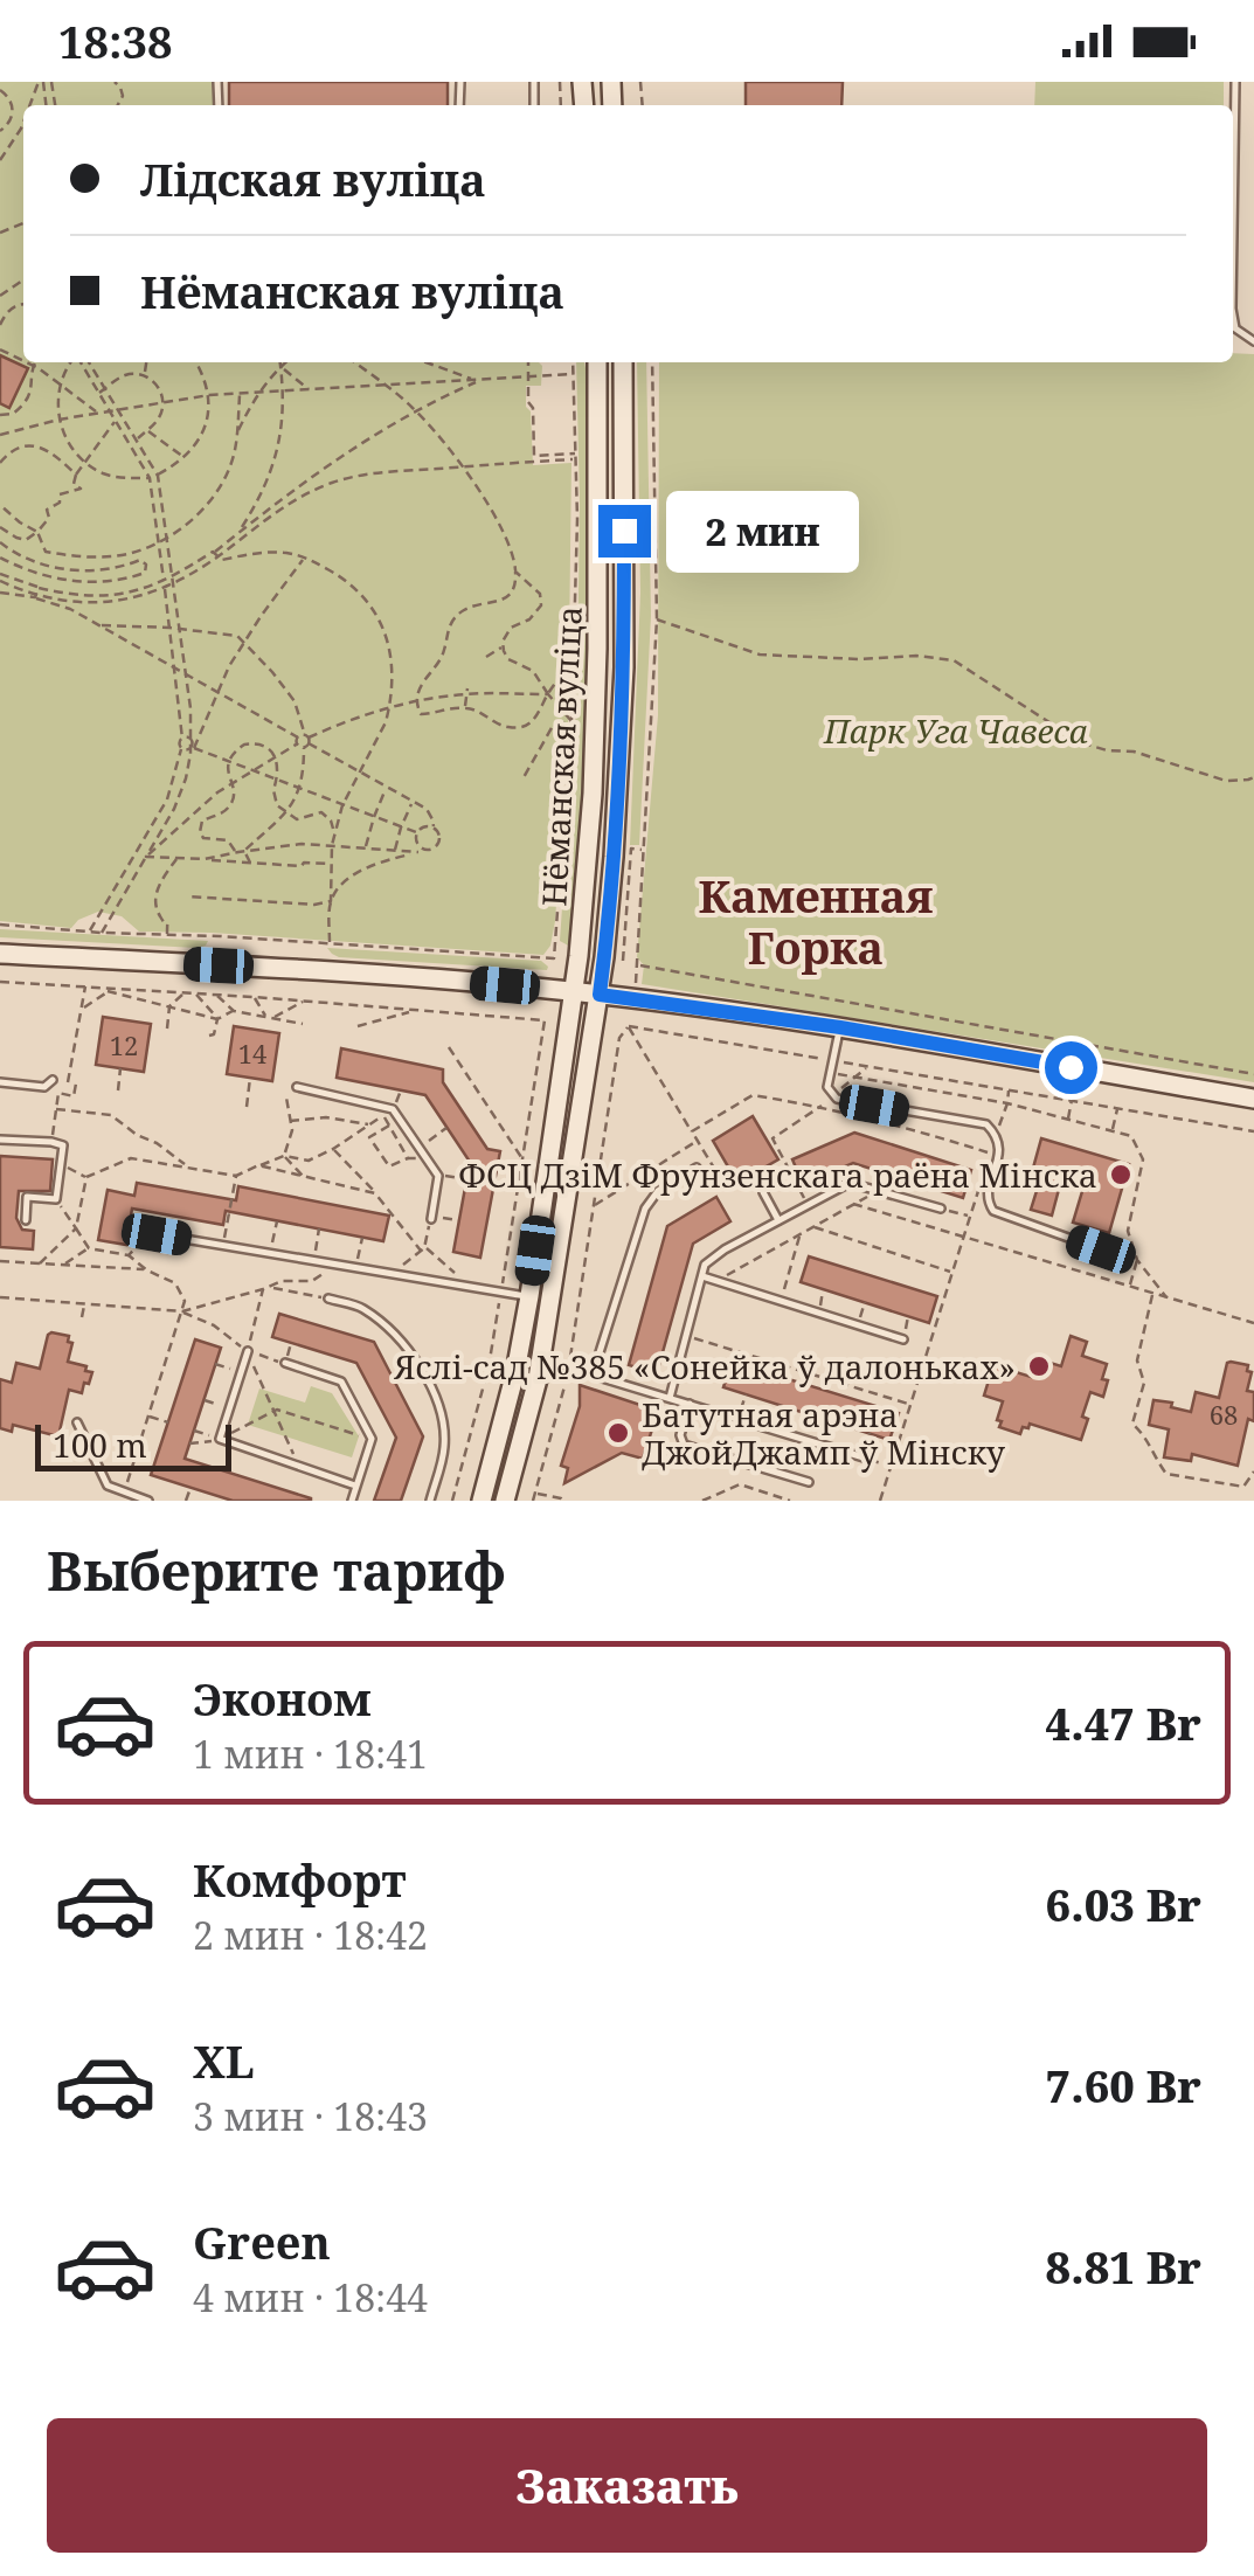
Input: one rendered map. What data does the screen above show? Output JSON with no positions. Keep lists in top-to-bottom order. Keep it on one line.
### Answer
{"streets":{"main road":["Нёманская вуліца"]},"districts":["Каменная Горка"],"parks":["Парк Уга Чавеса"],"places":["ФСЦ ДзіМ Фрунзенскага раёна Мінска","Яслі-сад №385 «Сонейка ў далоньках»","Батутная арэна ДжойДжамп ў Мінску"],"house_numbers":["12","14","68"],"scale_bar":"100 m","page":{"status":"18:38","banner":["Лідская вуліца","Нёманская вуліца"],"bubble":"2 мин","scale":"100 m","heading":"Выберите тариф","list":[{"name":"Эконом","note":"1 мин · 18:41","value":"4.47 Br"},{"name":"Комфорт","note":"2 мин · 18:42","value":"6.03 Br"},{"name":"XL","note":"3 мин · 18:43","value":"7.60 Br"},{"name":"Green","note":"4 мин · 18:44","value":"8.81 Br"}],"buttons":"Заказать"}}
